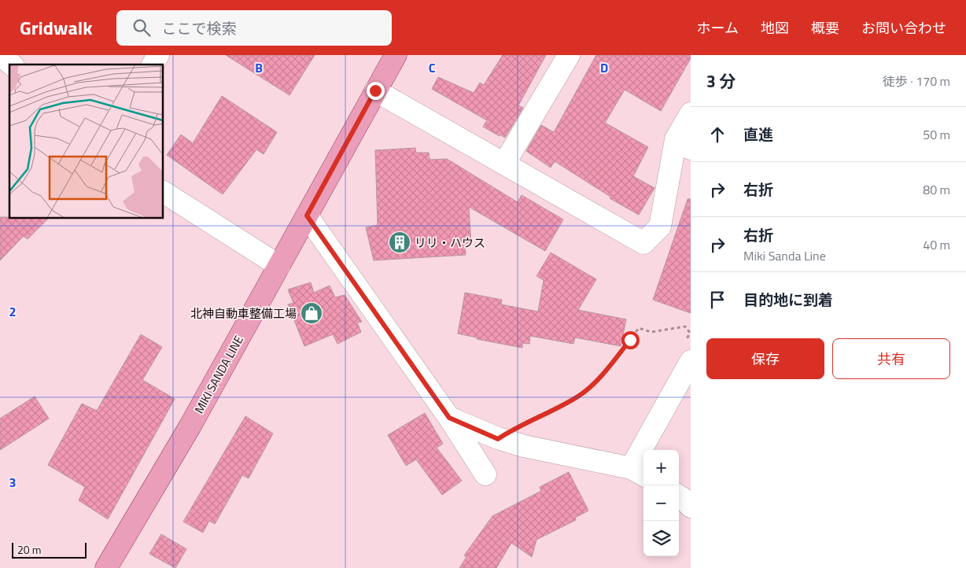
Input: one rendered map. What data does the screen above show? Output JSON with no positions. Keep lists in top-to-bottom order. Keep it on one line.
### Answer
{"streets":{"main road":["MIKI SANDA LINE"]},"places":{"building":["リリ・ハウス"],"shop":["北神自動車整備工場"]},"scale_bar":"20 m","page":{"header":"Gridwalk","search":"ここで検索","nav":["ホーム","地図","概要","お問い合わせ"],"heading":["3 分","徒歩 · 170 m"],"list":[["直進","50 m"],["右折","80 m"],["右折","Miki Sanda Line","40 m"],"目的地に到着"],"buttons":["保存","共有"],"map_buttons":["+","−"],"scale":"20 m"},"grid":{"columns":["B","C","D"],"rows":["2","3"]}}
